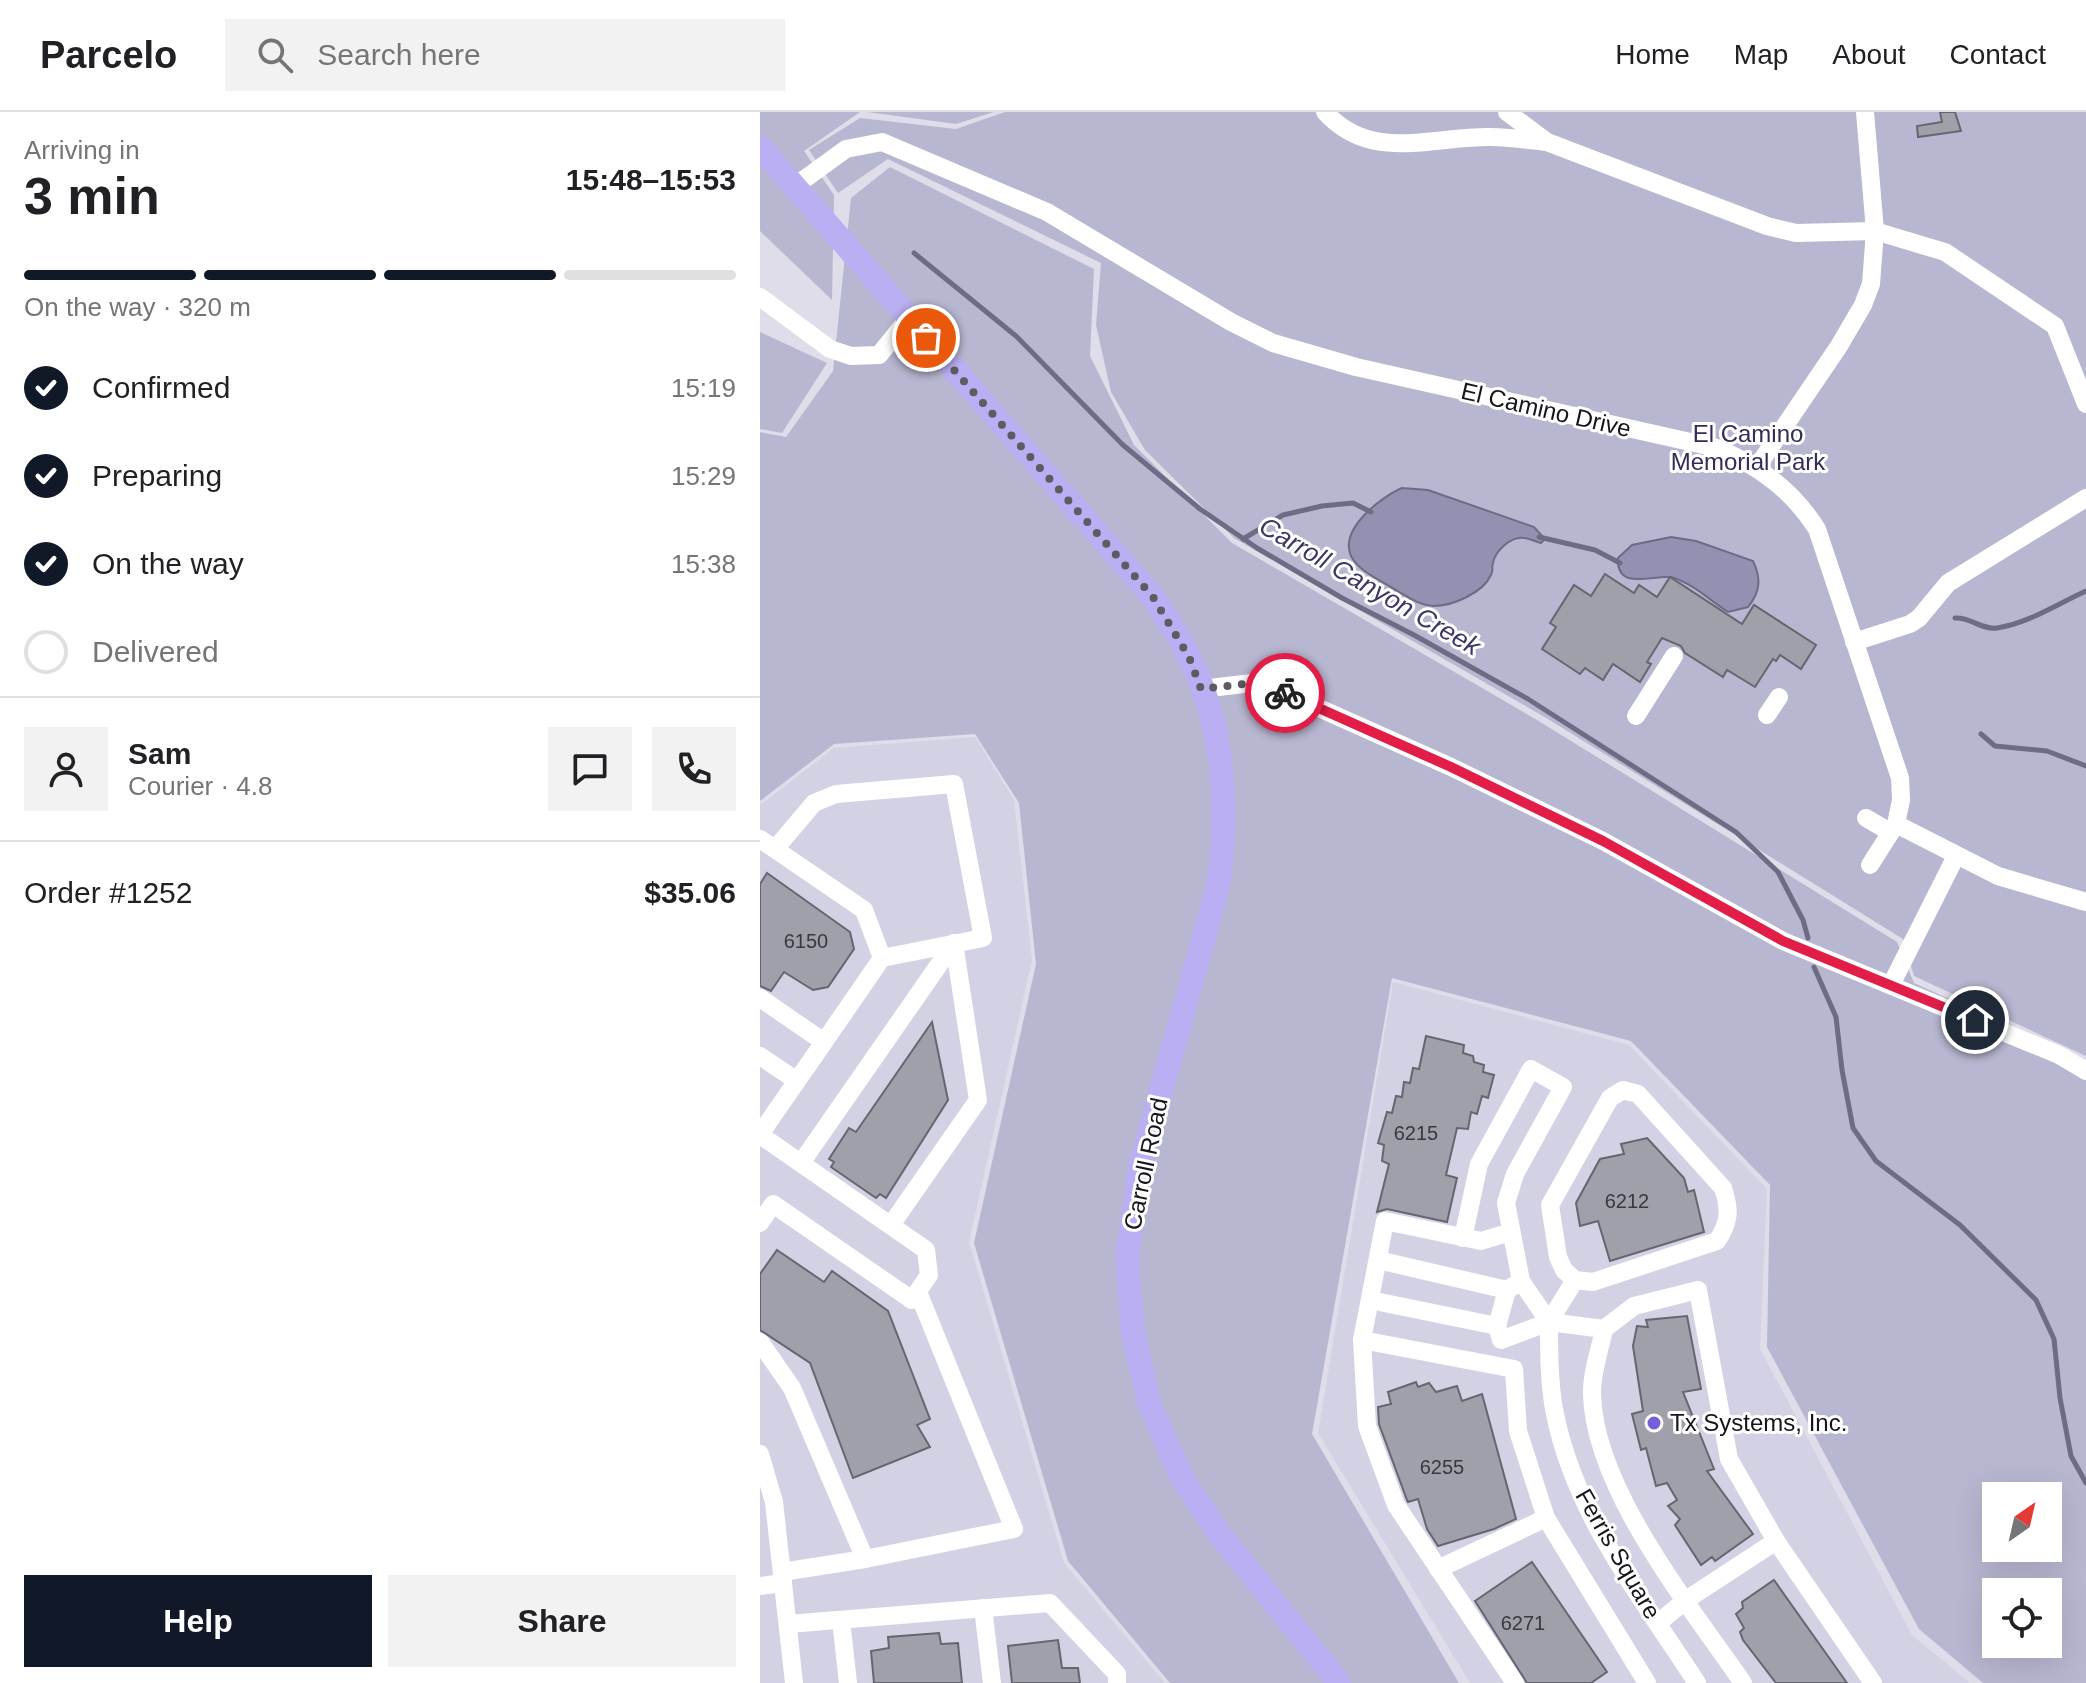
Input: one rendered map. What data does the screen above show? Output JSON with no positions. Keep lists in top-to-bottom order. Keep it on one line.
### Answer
{"streets":{"main road":["Carroll Road"],"street":["El Camino Drive","Ferris Square"]},"crossings":[["El Camino Drive","Carroll Road"]],"water":["Carroll Canyon Creek"],"parks":["El Camino Memorial Park"],"places":["Tx Systems, Inc."],"house_numbers":["6150","6215","6212","6255","6271"],"north":"top right","page":{"header":"Parcelo","search":"Search here","nav":["Home","Map","About","Contact"],"heading":["3 min","Arriving in","15:48–15:53"],"panel":["Sam","Courier · 4.8","Order #1252","$35.06"],"bar":"On the way · 320 m","list":[["Confirmed","15:19"],["Preparing","15:29"],["On the way","15:38"],"Delivered"],"buttons":["Help","Share"]}}
